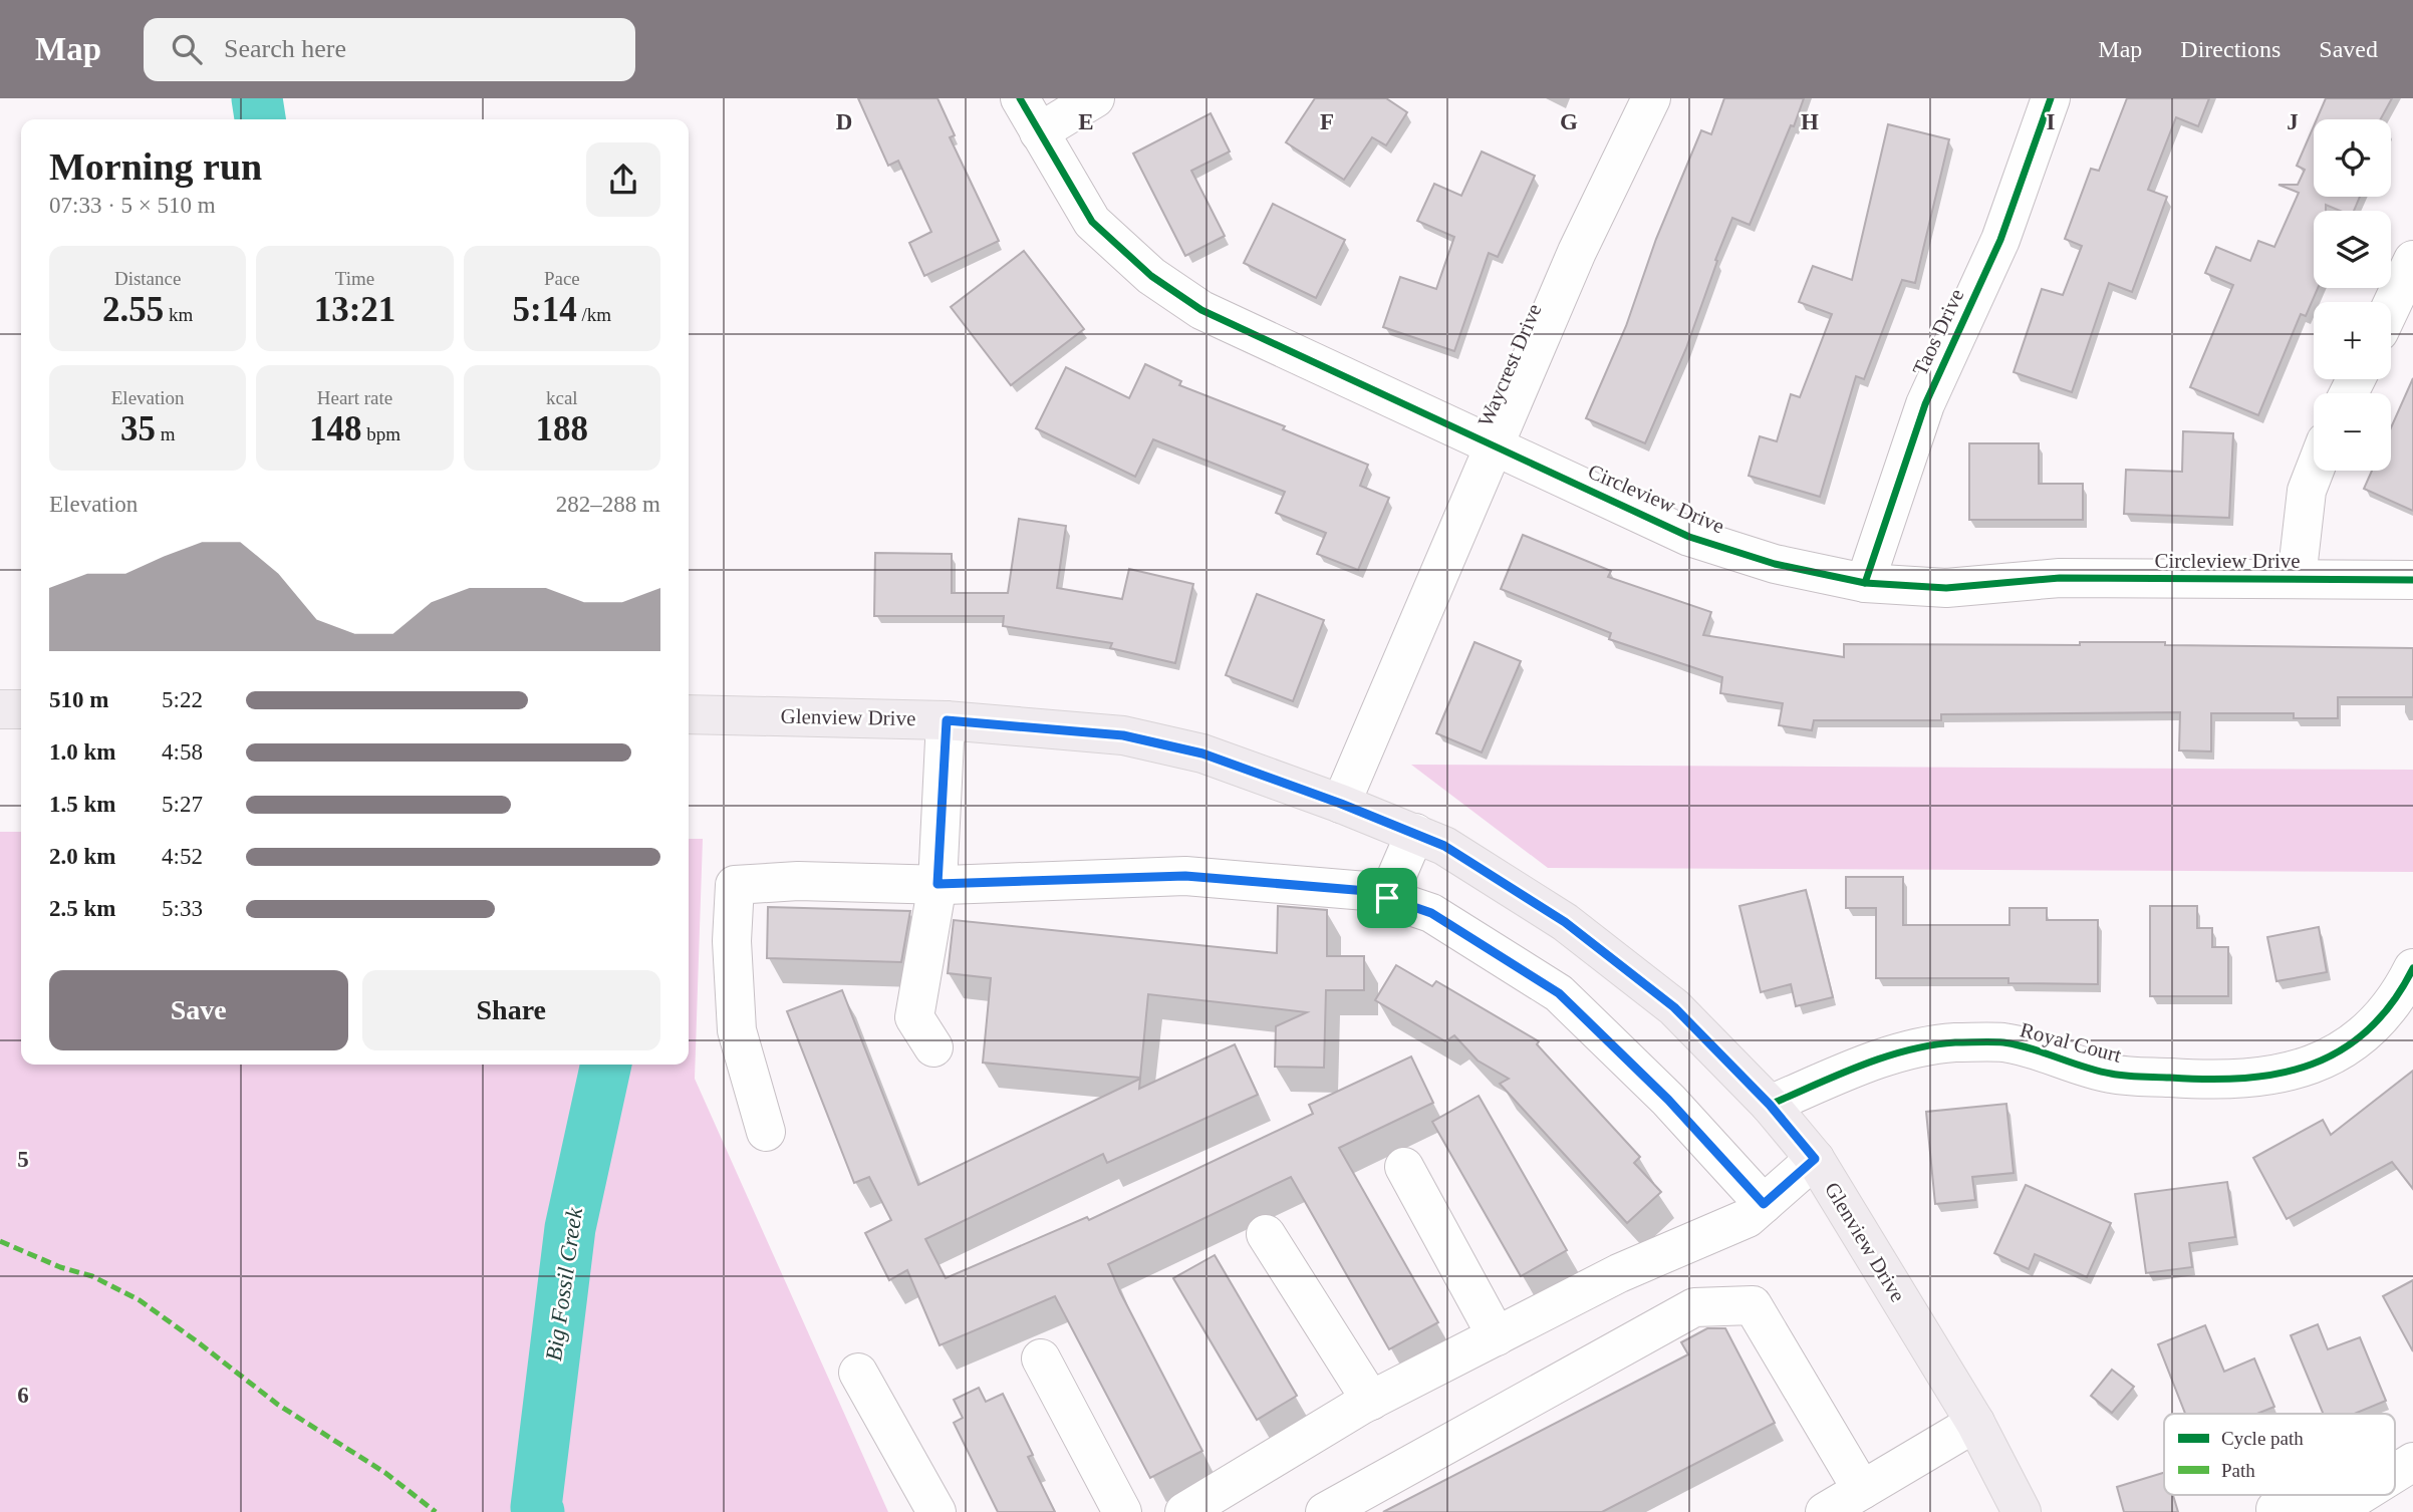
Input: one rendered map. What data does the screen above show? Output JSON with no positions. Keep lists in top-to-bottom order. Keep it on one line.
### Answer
{"streets":{"main road":["Glenview Drive"],"street":["Taos Drive","Waycrest Drive","Circleview Drive","Royal Court"]},"crossings":[["Taos Drive","Circleview Drive"],["Waycrest Drive","Circleview Drive"],["Waycrest Drive","Glenview Drive"],["Glenview Drive","Royal Court"]],"water":["Big Fossil Creek"],"legend":["Cycle path","Path"],"page":{"header":"Map","search":"Search here","nav":["Map","Directions","Saved"],"map_buttons":["+","−"],"heading":["Morning run","07:33 · 5 × 510 m"],"stats":[["Distance","2.55 km"],["Time","13:21"],["Pace","5:14 /km"],["Elevation","35 m"],["Heart rate","148 bpm"],["kcal","188"]],"chart":["Elevation","282–288 m"],"list":[{"name":"510 m","note":"5:22"},{"name":"1.0 km","note":"4:58"},{"name":"1.5 km","note":"5:27"},{"name":"2.0 km","note":"4:52"},{"name":"2.5 km","note":"5:33"}],"buttons":["Save","Share"]},"grid":{"columns":["D","E","F","G","H","I","J"],"rows":["5","6"]}}
